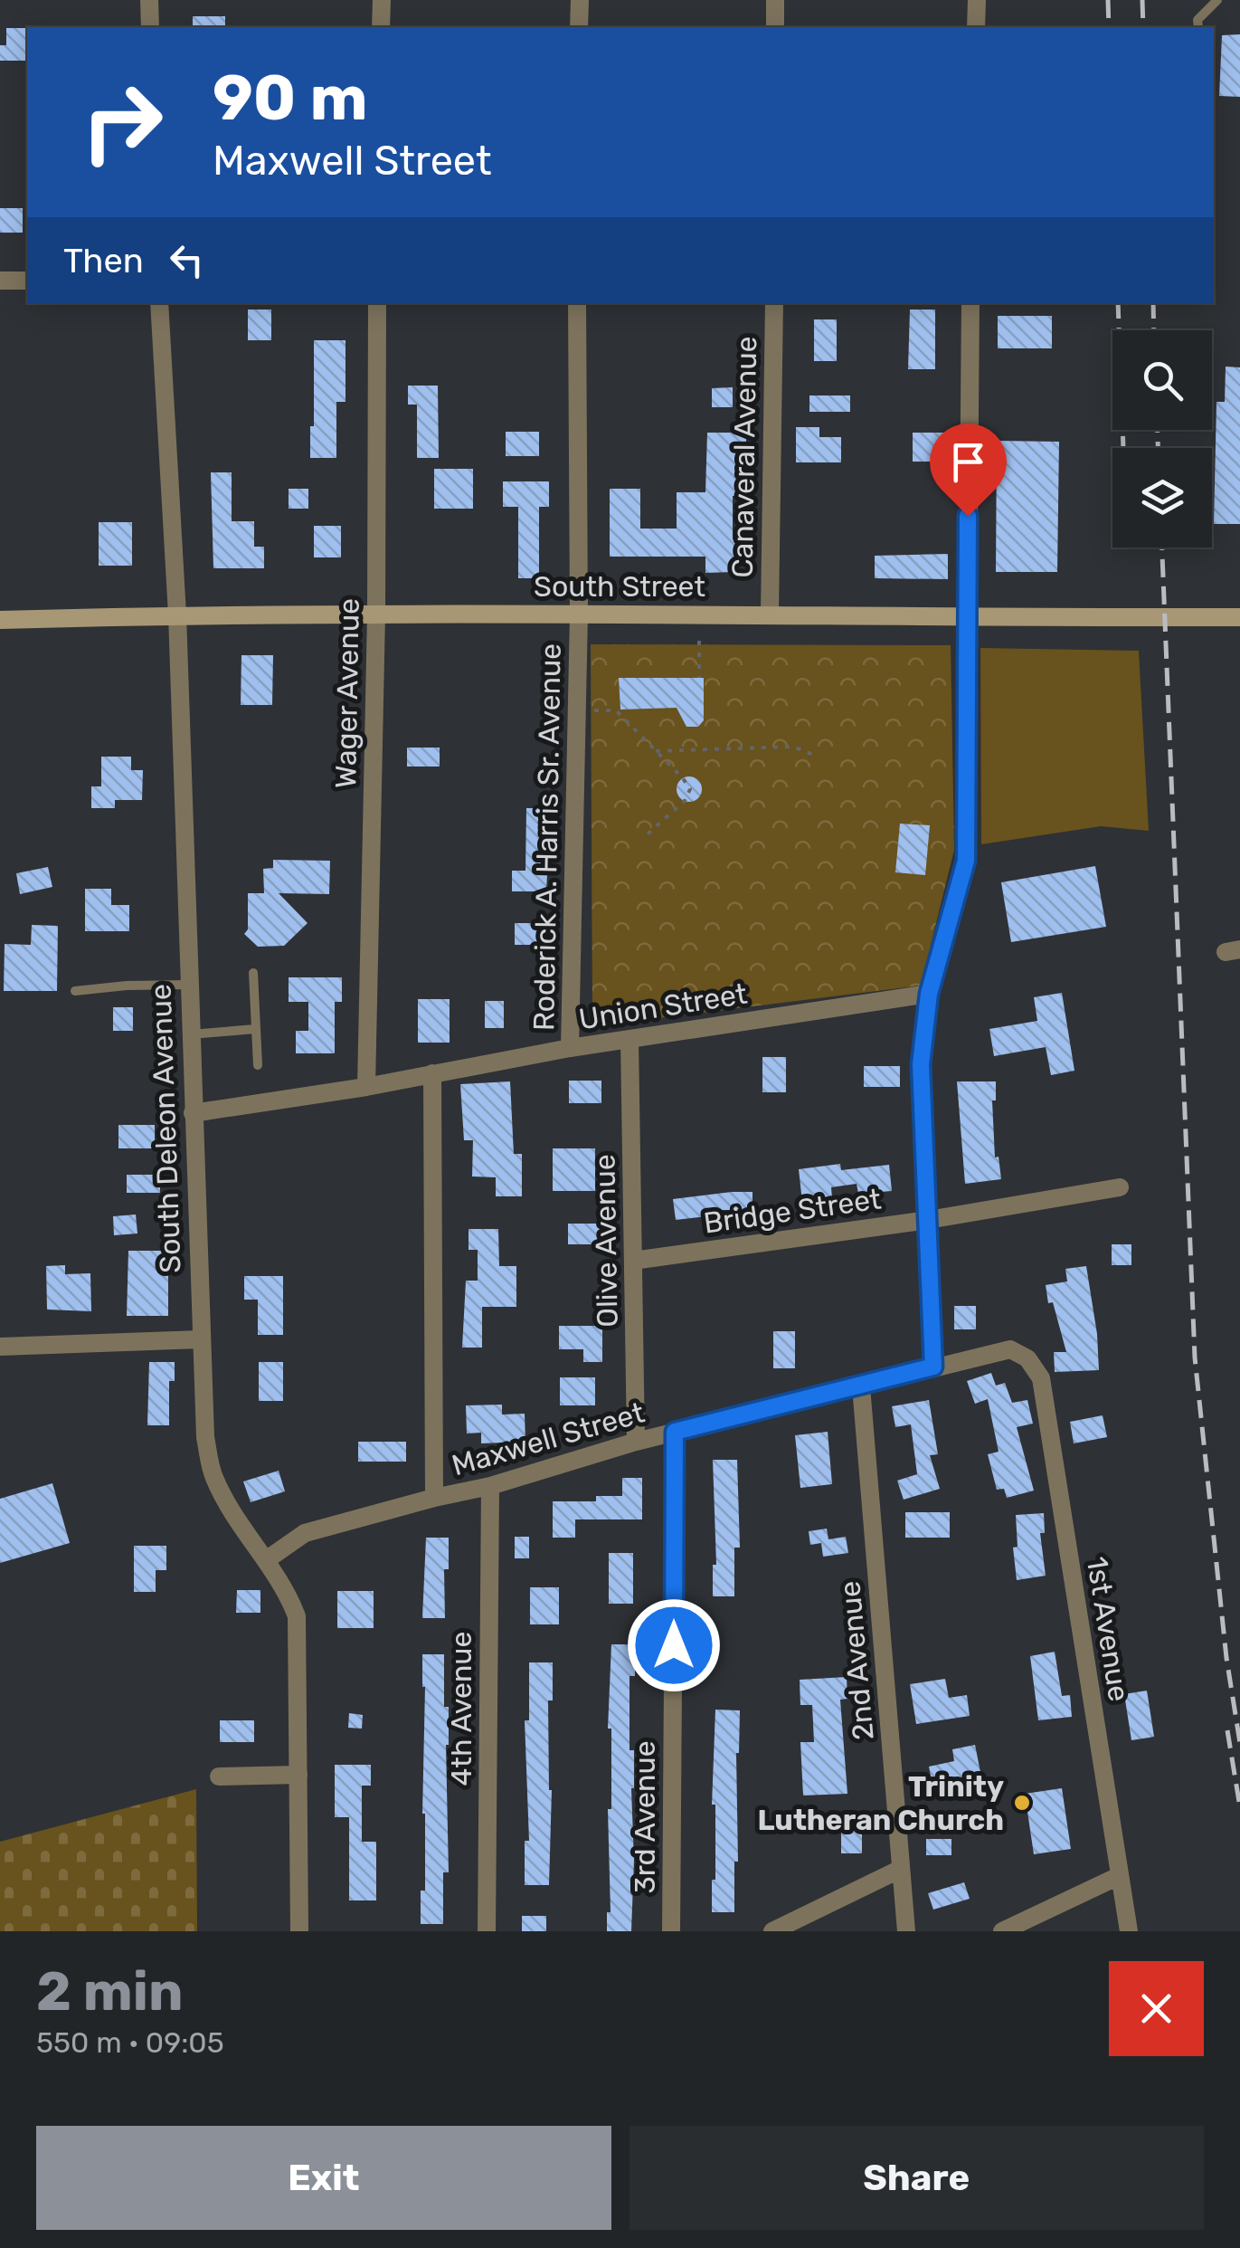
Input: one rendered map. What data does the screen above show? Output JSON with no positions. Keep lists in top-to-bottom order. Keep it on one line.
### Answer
{"streets":{"main road":["South Street"],"street":["Canaveral Avenue","Wager Avenue","Roderick A. Harris Sr. Avenue","Union Street","South Deleon Avenue","Bridge Street","Olive Avenue","Maxwell Street","1st Avenue","2nd Avenue","4th Avenue","3rd Avenue"]},"crossings":[["Canaveral Avenue","South Street"],["South Street","Wager Avenue"],["South Street","Roderick A. Harris Sr. Avenue"],["South Street","South Deleon Avenue"],["Wager Avenue","Union Street"],["Roderick A. Harris Sr. Avenue","Union Street"],["Union Street","South Deleon Avenue"],["Union Street","Olive Avenue"],["South Deleon Avenue","Maxwell Street"],["Bridge Street","Olive Avenue"],["Olive Avenue","Maxwell Street"],["Maxwell Street","1st Avenue"],["Maxwell Street","2nd Avenue"],["Maxwell Street","4th Avenue"],["Maxwell Street","3rd Avenue"]],"places":["Trinity Lutheran Church"],"page":{"turn":["90 m","Maxwell Street"],"then":"Then","heading":["2 min","550 m · 09:05"],"buttons":["Exit","Share"]}}
